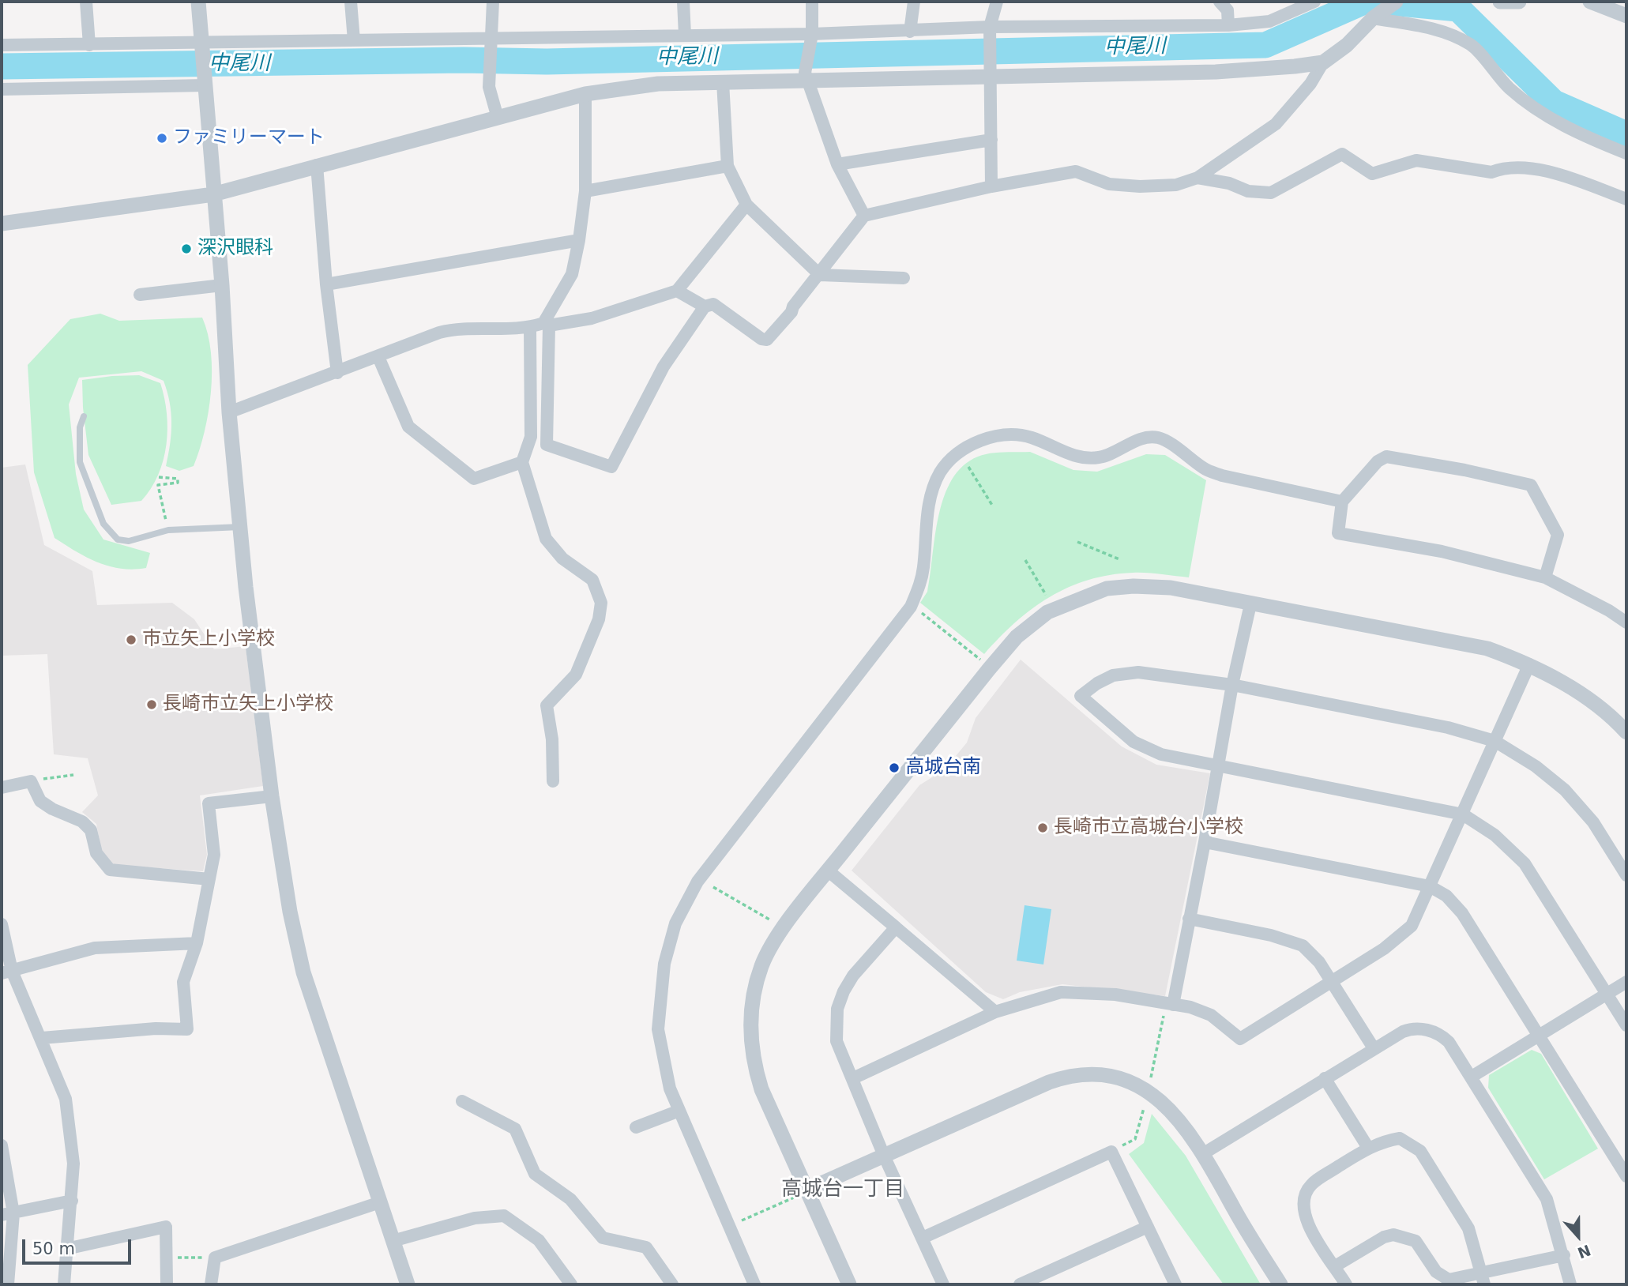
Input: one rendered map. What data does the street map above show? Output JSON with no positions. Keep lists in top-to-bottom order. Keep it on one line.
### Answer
{"districts":["高城台一丁目"],"water":["中尾川"],"places":["ファミリーマート","深沢眼科","市立矢上小学校","長崎市立矢上小学校","高城台南","長崎市立高城台小学校"],"scale_bar":"50 m","north":"bottom"}
